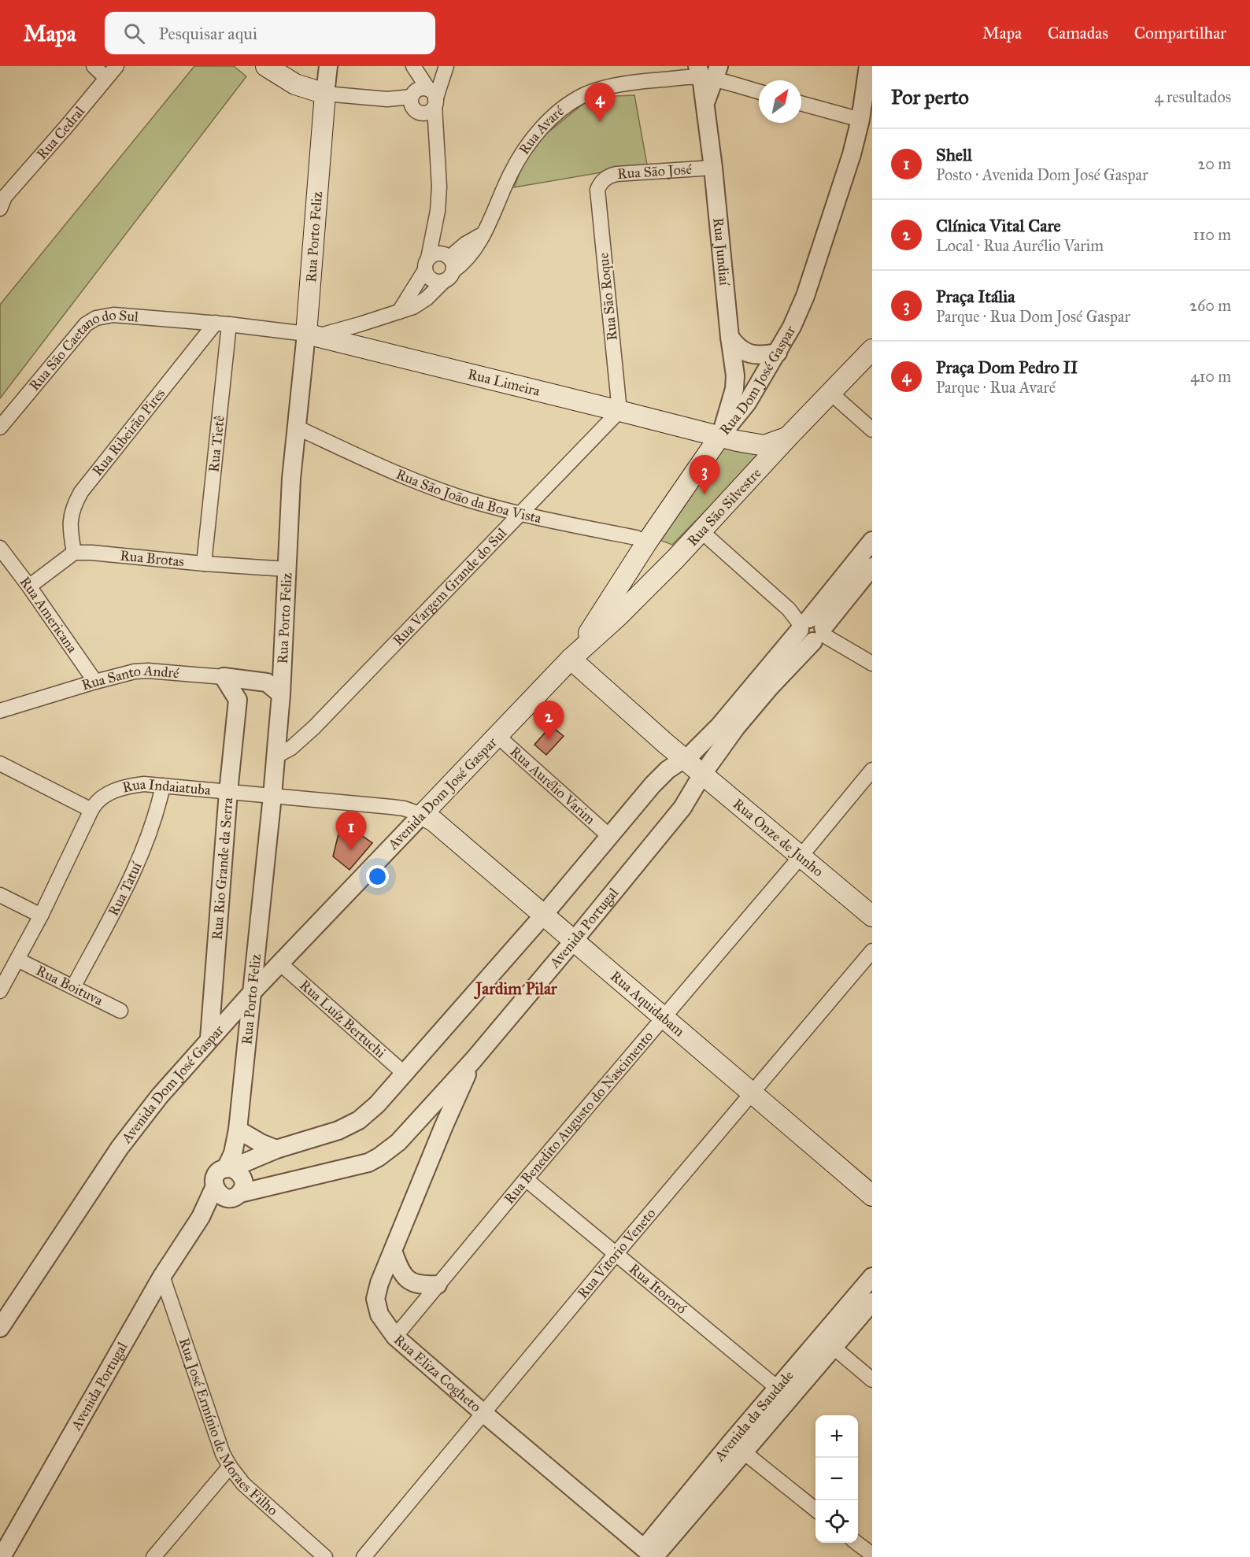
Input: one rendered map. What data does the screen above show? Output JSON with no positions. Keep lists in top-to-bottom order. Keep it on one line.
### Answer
{"streets":{"main road":["Rua Porto Feliz","Rua Dom José Gaspar","Rua Limeira","Rua São Silvestre","Avenida Dom José Gaspar","Rua Onze de Junho","Rua Aquidabam"],"street":["Rua Cedral","Rua Avaré","Rua São José","Rua Jundiaí","Rua São Roque","Rua São Caetano do Sul","Rua Ribeirão Pires","Rua Tietê","Rua São João da Boa Vista","Rua Brotas","Rua Vargem Grande do Sul","Rua Americana","Rua Santo André","Rua Aurélio Varim","Rua Indaiatuba","Rua Rio Grande da Serra","Rua Tatuí","Avenida Portugal","Rua Boituva","Rua Luíz Bertuchi","Rua Benedito Augusto do Nascimento","Rua Vitorio Veneto","Rua Itororó","Rua Eliza Cogheto","Avenida da Saudade","Rua José Ermínio de Moraes Filho"]},"crossings":[["Rua Avaré","Rua Porto Feliz"],["Rua Avaré","Rua Jundiaí"],["Rua Avaré","Rua Limeira"],["Rua São José","Rua Jundiaí"],["Rua São José","Rua São Roque"],["Rua Porto Feliz","Rua Limeira"],["Rua Porto Feliz","Rua São João da Boa Vista"],["Rua Porto Feliz","Rua Brotas"],["Rua Porto Feliz","Rua Vargem Grande do Sul"],["Rua Porto Feliz","Rua Indaiatuba"],["Rua Porto Feliz","Avenida Dom José Gaspar"],["Rua Porto Feliz","Avenida Portugal"],["Rua Jundiaí","Rua Dom José Gaspar"],["Rua Jundiaí","Rua Limeira"],["Rua São Roque","Rua Limeira"],["Rua São Roque","Rua Vargem Grande do Sul"],["Rua São Caetano do Sul","Rua Limeira"],["Rua São Caetano do Sul","Rua Ribeirão Pires"],["Rua São Caetano do Sul","Rua Tietê"],["Rua Dom José Gaspar","Rua Limeira"],["Rua Dom José Gaspar","Rua São João da Boa Vista"],["Rua Dom José Gaspar","Rua São Silvestre"],["Rua Dom José Gaspar","Avenida Dom José Gaspar"],["Rua Dom José Gaspar","Rua Onze de Junho"],["Rua Limeira","Rua Ribeirão Pires"],["Rua Limeira","Rua Tietê"],["Rua Limeira","Rua São Silvestre"],["Rua Limeira","Rua Vargem Grande do Sul"],["Rua Ribeirão Pires","Rua Tietê"],["Rua Ribeirão Pires","Rua Brotas"],["Rua Tietê","Rua Brotas"],["Rua São João da Boa Vista","Rua Vargem Grande do Sul"],["Rua São Silvestre","Avenida Dom José Gaspar"],["Rua São Silvestre","Rua Onze de Junho"],["Rua Americana","Rua Santo André"],["Rua Aurélio Varim","Avenida Dom José Gaspar"],["Rua Aurélio Varim","Avenida Portugal"],["Rua Indaiatuba","Avenida Dom José Gaspar"],["Rua Indaiatuba","Rua Rio Grande da Serra"],["Rua Indaiatuba","Rua Tatuí"],["Rua Indaiatuba","Rua Boituva"],["Rua Indaiatuba","Rua Aquidabam"],["Avenida Dom José Gaspar","Rua Onze de Junho"],["Avenida Dom José Gaspar","Rua Rio Grande da Serra"],["Avenida Dom José Gaspar","Rua Aquidabam"],["Avenida Dom José Gaspar","Rua Luíz Bertuchi"],["Rua Onze de Junho","Avenida Portugal"],["Rua Onze de Junho","Rua Benedito Augusto do Nascimento"],["Rua Tatuí","Rua Boituva"],["Avenida Portugal","Rua Aquidabam"],["Avenida Portugal","Rua Luíz Bertuchi"],["Avenida Portugal","Rua Eliza Cogheto"],["Avenida Portugal","Rua José Ermínio de Moraes Filho"],["Rua Aquidabam","Rua Benedito Augusto do Nascimento"],["Rua Aquidabam","Rua Vitorio Veneto"],["Rua Benedito Augusto do Nascimento","Rua Itororó"],["Rua Benedito Augusto do Nascimento","Rua Eliza Cogheto"],["Rua Vitorio Veneto","Rua Itororó"],["Rua Vitorio Veneto","Rua Eliza Cogheto"],["Rua Itororó","Avenida da Saudade"],["Rua Eliza Cogheto","Avenida da Saudade"]],"districts":["Jardim Pilar"],"north":"top right","page":{"header":"Mapa","search":"Pesquisar aqui","nav":["Mapa","Camadas","Compartilhar"],"heading":["Por perto","4 resultados"],"pins":["4","3","2","1"],"list":[{"mark":"1","name":"Shell","note":"Posto · Avenida Dom José Gaspar","value":"20 m"},{"mark":"2","name":"Clínica Vital Care","note":"Local · Rua Aurélio Varim","value":"110 m"},{"mark":"3","name":"Praça Itália","note":"Parque · Rua Dom José Gaspar","value":"260 m"},{"mark":"4","name":"Praça Dom Pedro II","note":"Parque · Rua Avaré","value":"410 m"}],"map_buttons":["+","−"]}}
